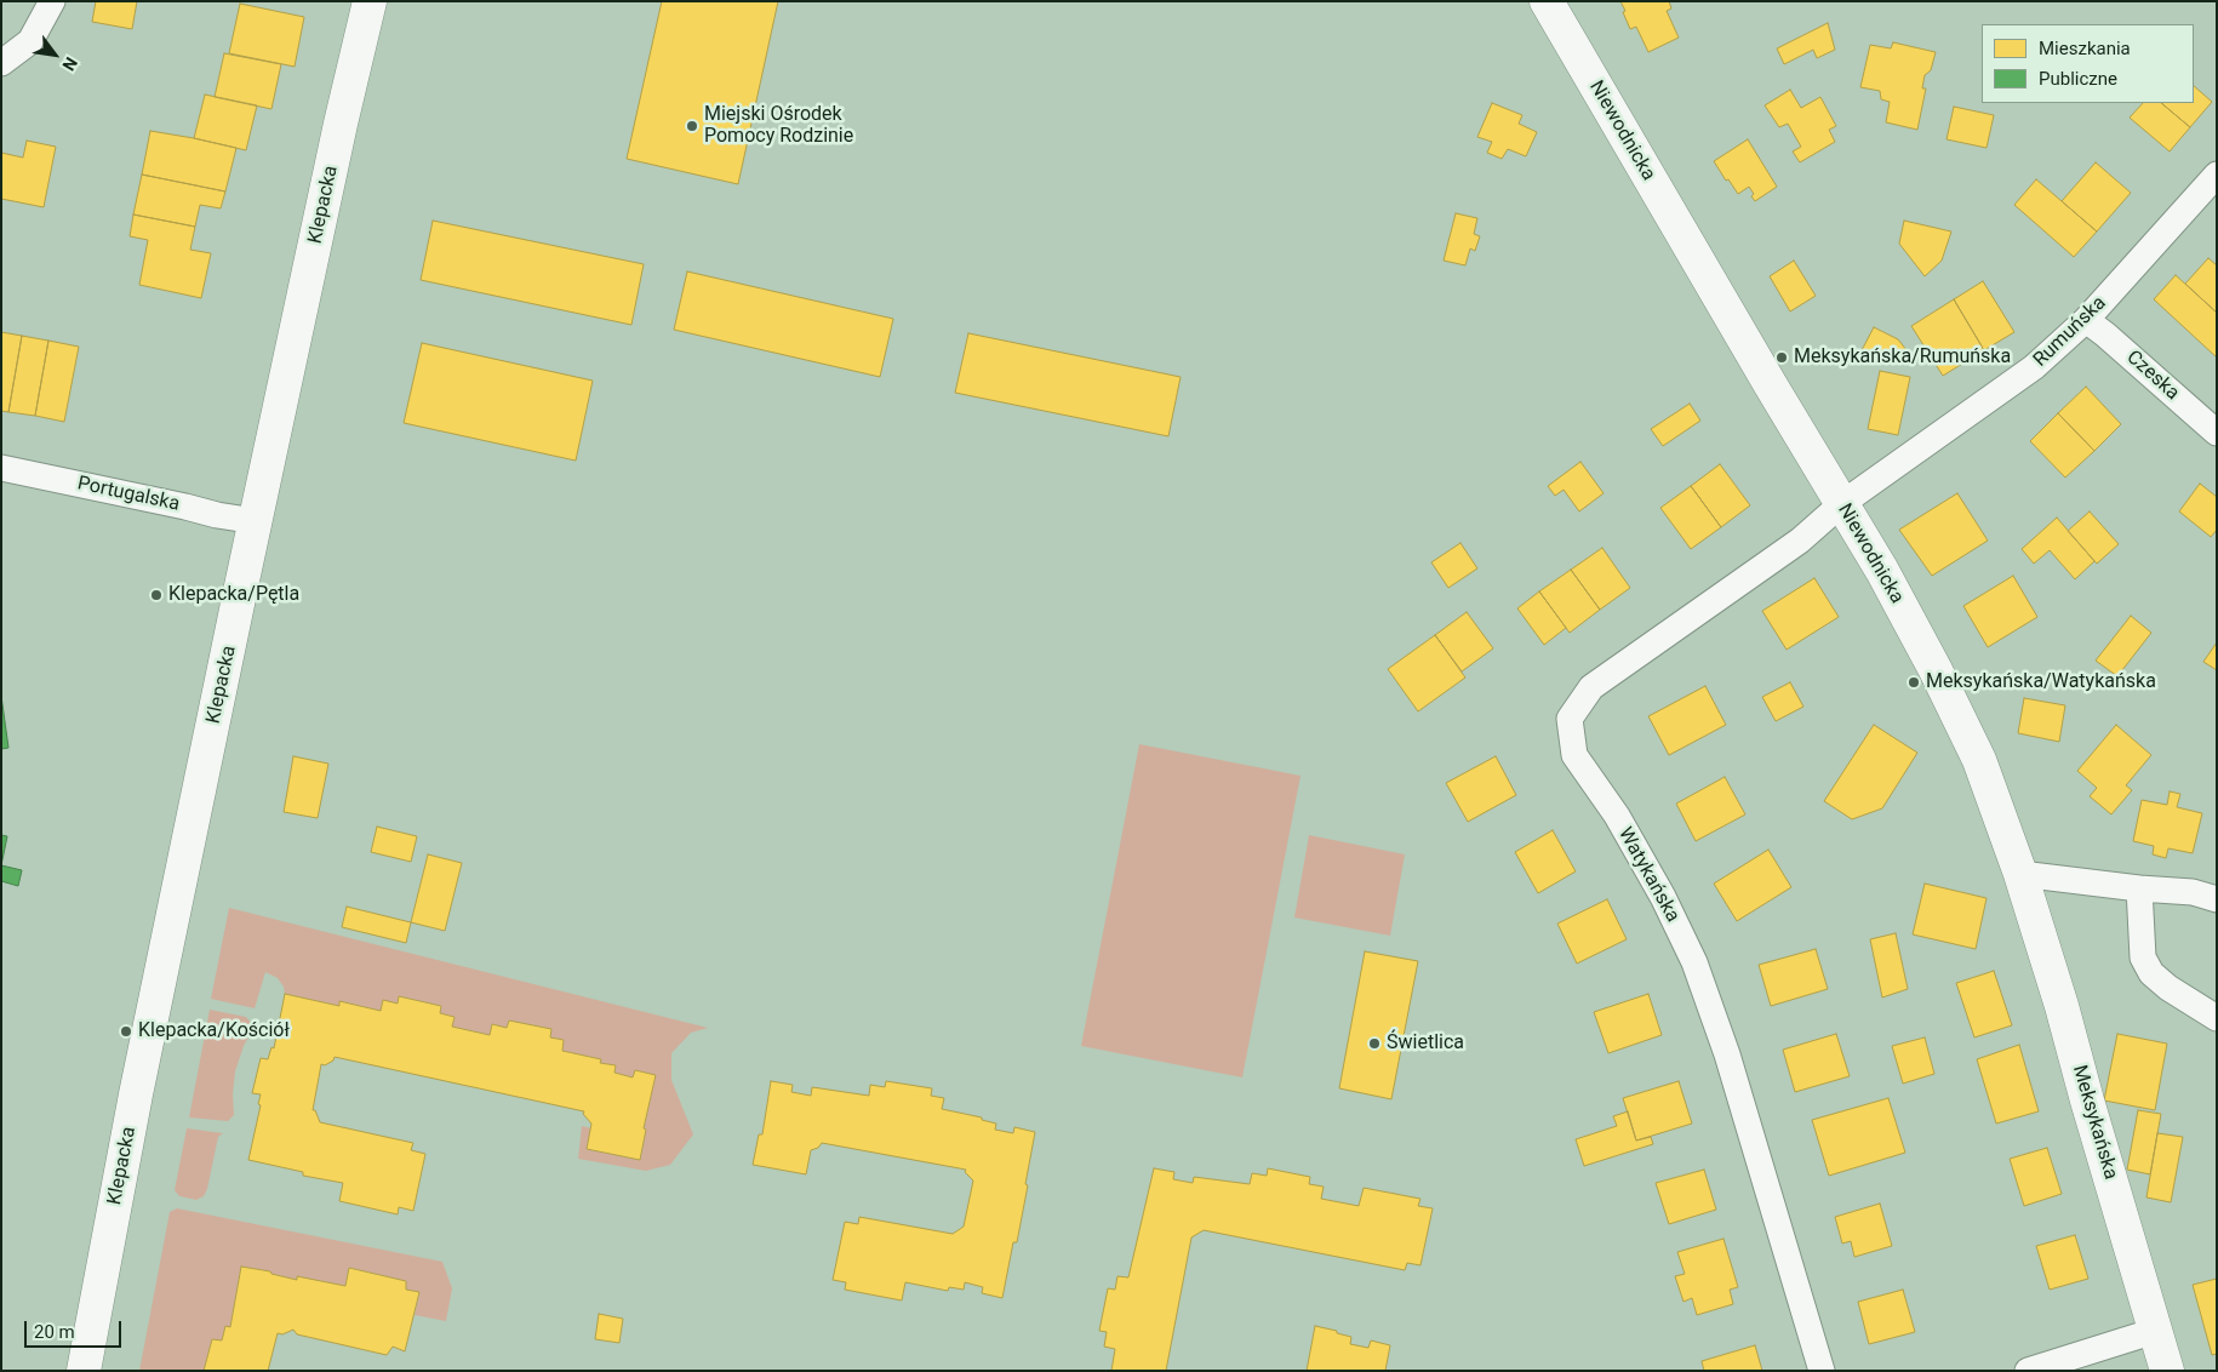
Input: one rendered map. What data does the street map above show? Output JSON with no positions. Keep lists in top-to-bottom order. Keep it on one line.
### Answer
{"streets":{"street":["Niewodnicka","Klepacka","Rumuńska","Czeska","Portugalska","Watykańska","Meksykańska"]},"crossings":[["Niewodnicka","Rumuńska"],["Niewodnicka","Watykańska"],["Niewodnicka","Meksykańska"],["Klepacka","Portugalska"],["Rumuńska","Czeska"],["Rumuńska","Watykańska"]],"places":["Miejski Ośrodek Pomocy Rodzinie","Meksykańska/Rumuńska","Klepacka/Pętla","Meksykańska/Watykańska","Klepacka/Kościół","Świetlica"],"legend":["Mieszkania","Publiczne"],"scale_bar":"20 m","north":"bottom right"}
